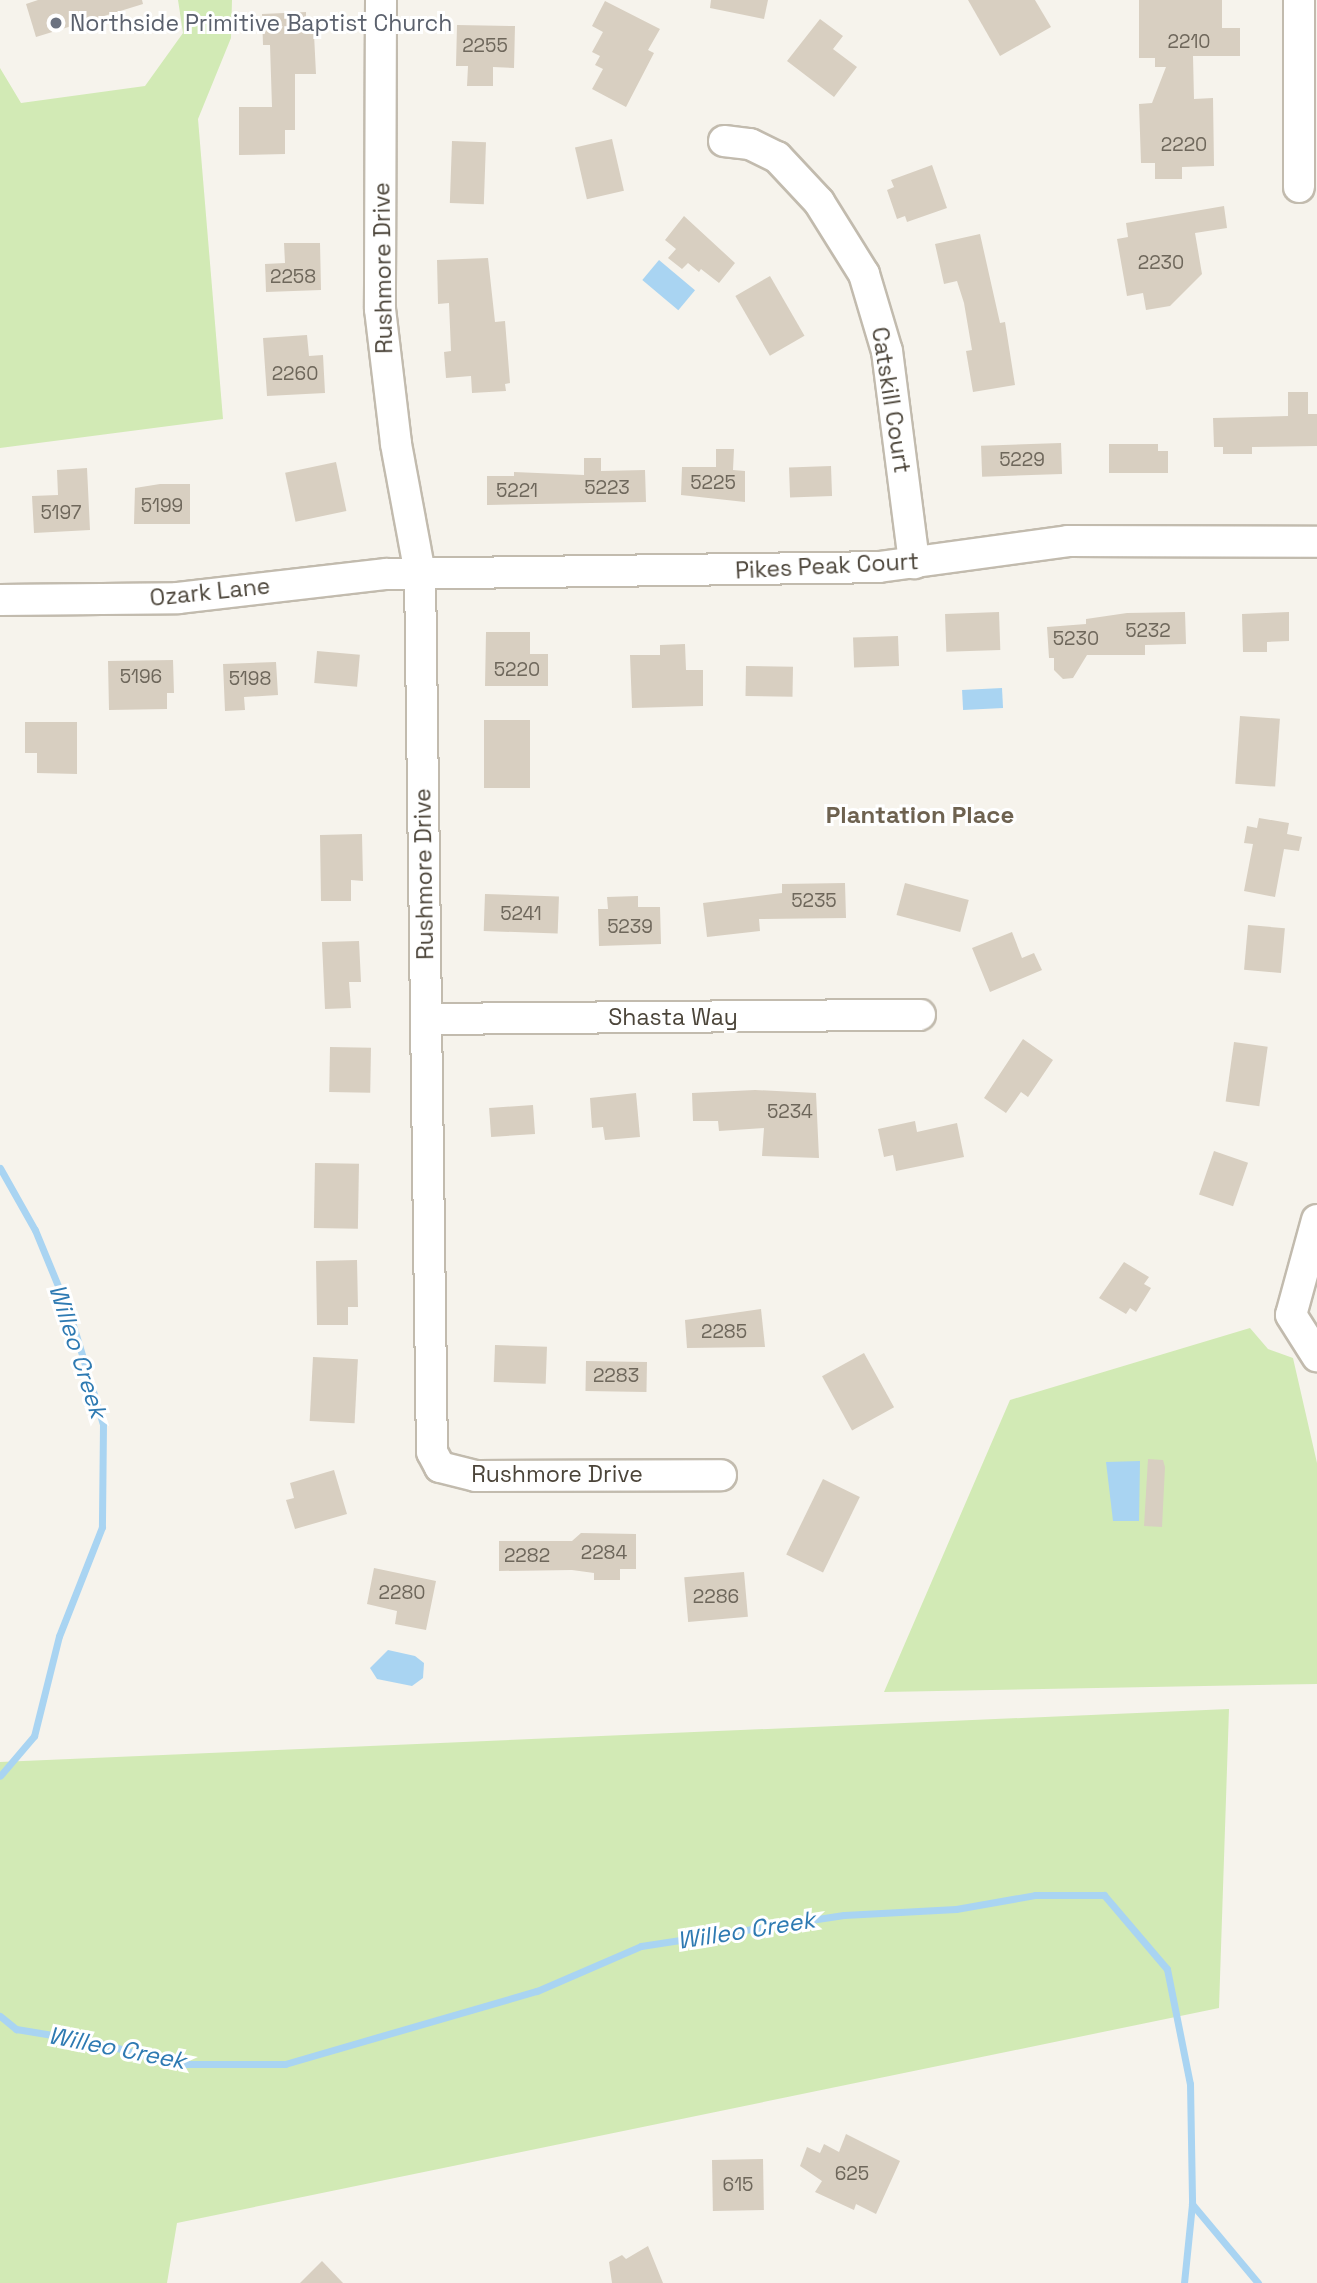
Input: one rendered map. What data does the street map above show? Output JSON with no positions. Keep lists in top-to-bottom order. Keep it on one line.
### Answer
{"streets":{"street":["Rushmore Drive","Catskill Court","Pikes Peak Court","Ozark Lane","Shasta Way"]},"crossings":[["Rushmore Drive","Pikes Peak Court"],["Rushmore Drive","Ozark Lane"],["Rushmore Drive","Shasta Way"],["Catskill Court","Pikes Peak Court"],["Pikes Peak Court","Ozark Lane"]],"districts":["Plantation Place"],"water":["Willeo Creek"],"places":["Northside Primitive Baptist Church"],"house_numbers":["2210","2255","2220","2230","2258","2260","5229","5225","5223","5221","5199","5197","5232","5230","5220","5196","5198","5235","5241","5239","5234","2285","2283","2284","2282","2280","2286","625","615"]}
